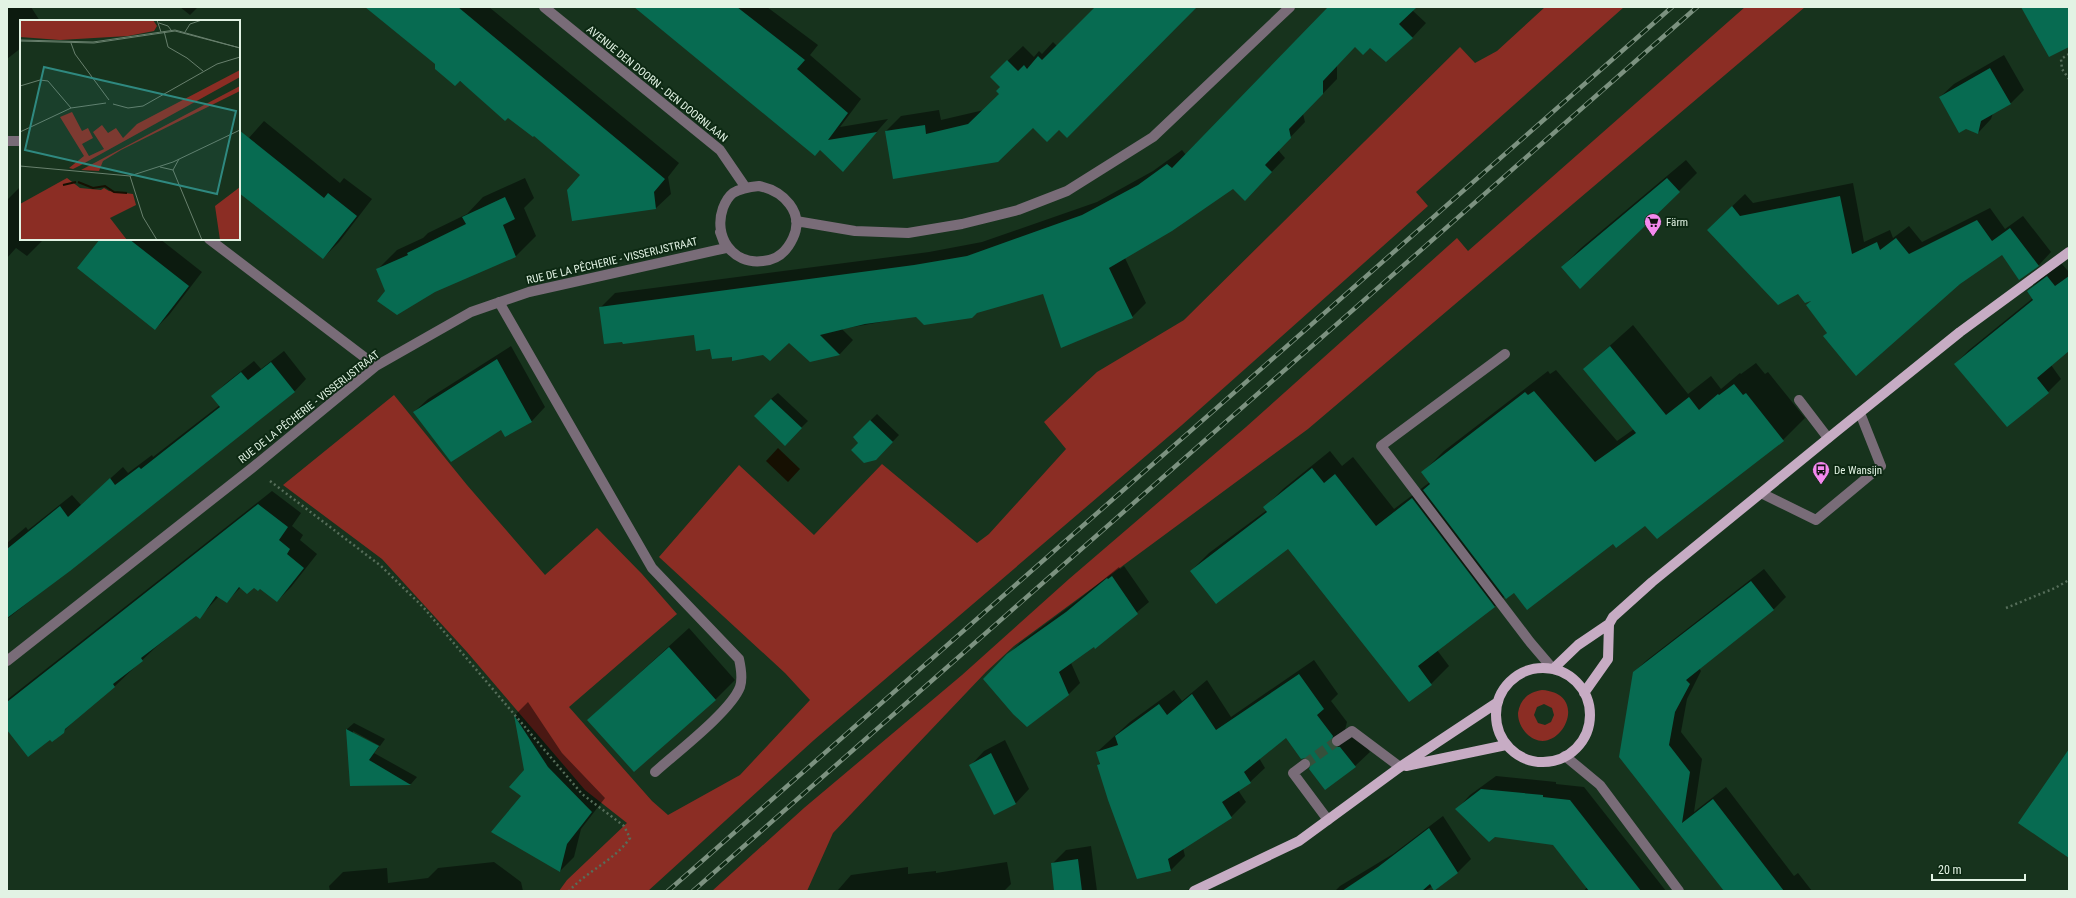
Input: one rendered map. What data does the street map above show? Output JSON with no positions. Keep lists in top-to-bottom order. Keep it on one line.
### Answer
{"streets":{"street":["AVENUE DEN DOORN - DEN DOORNLAAN","RUE DE LA PÊCHERIE - VISSERIJSTRAAT"]},"crossings":[["AVENUE DEN DOORN - DEN DOORNLAAN","RUE DE LA PÊCHERIE - VISSERIJSTRAAT"]],"places":{"supermarket":["Färm"],"bus stop":["De Wansijn"]},"scale_bar":"20 m"}
